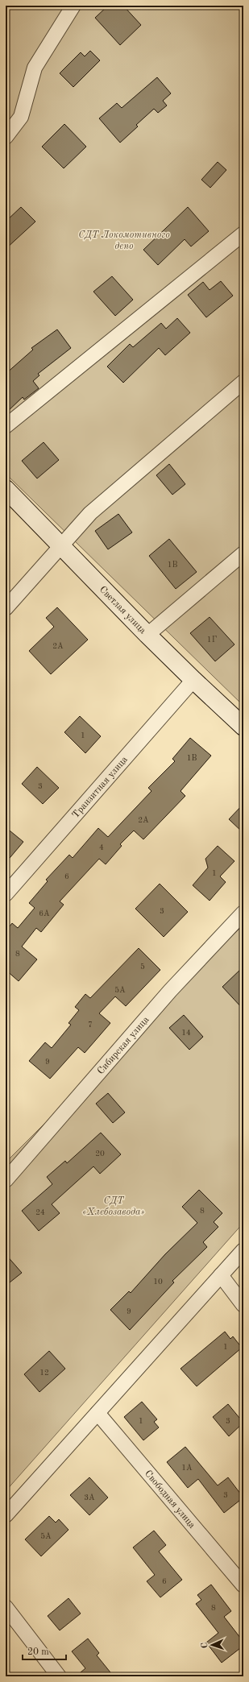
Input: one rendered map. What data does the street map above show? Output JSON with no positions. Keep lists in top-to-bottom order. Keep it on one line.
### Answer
{"streets":{"street":["Светлая улица","Транзитная улица","Сибирская улица","Свободная улица"]},"crossings":[["Светлая улица","Транзитная улица"]],"parks":["СДТ Локомотивного депо","СДТ «Хлебозавода»"],"house_numbers":["1В","1Г","2А","1","1В","3","2А","4","1","6","3","6А","8","5","5А","7","14","9","20","8","24","10","9","1","12","1","3","1А","3","3А","5А","6","8"],"scale_bar":"20 m","north":"left"}
